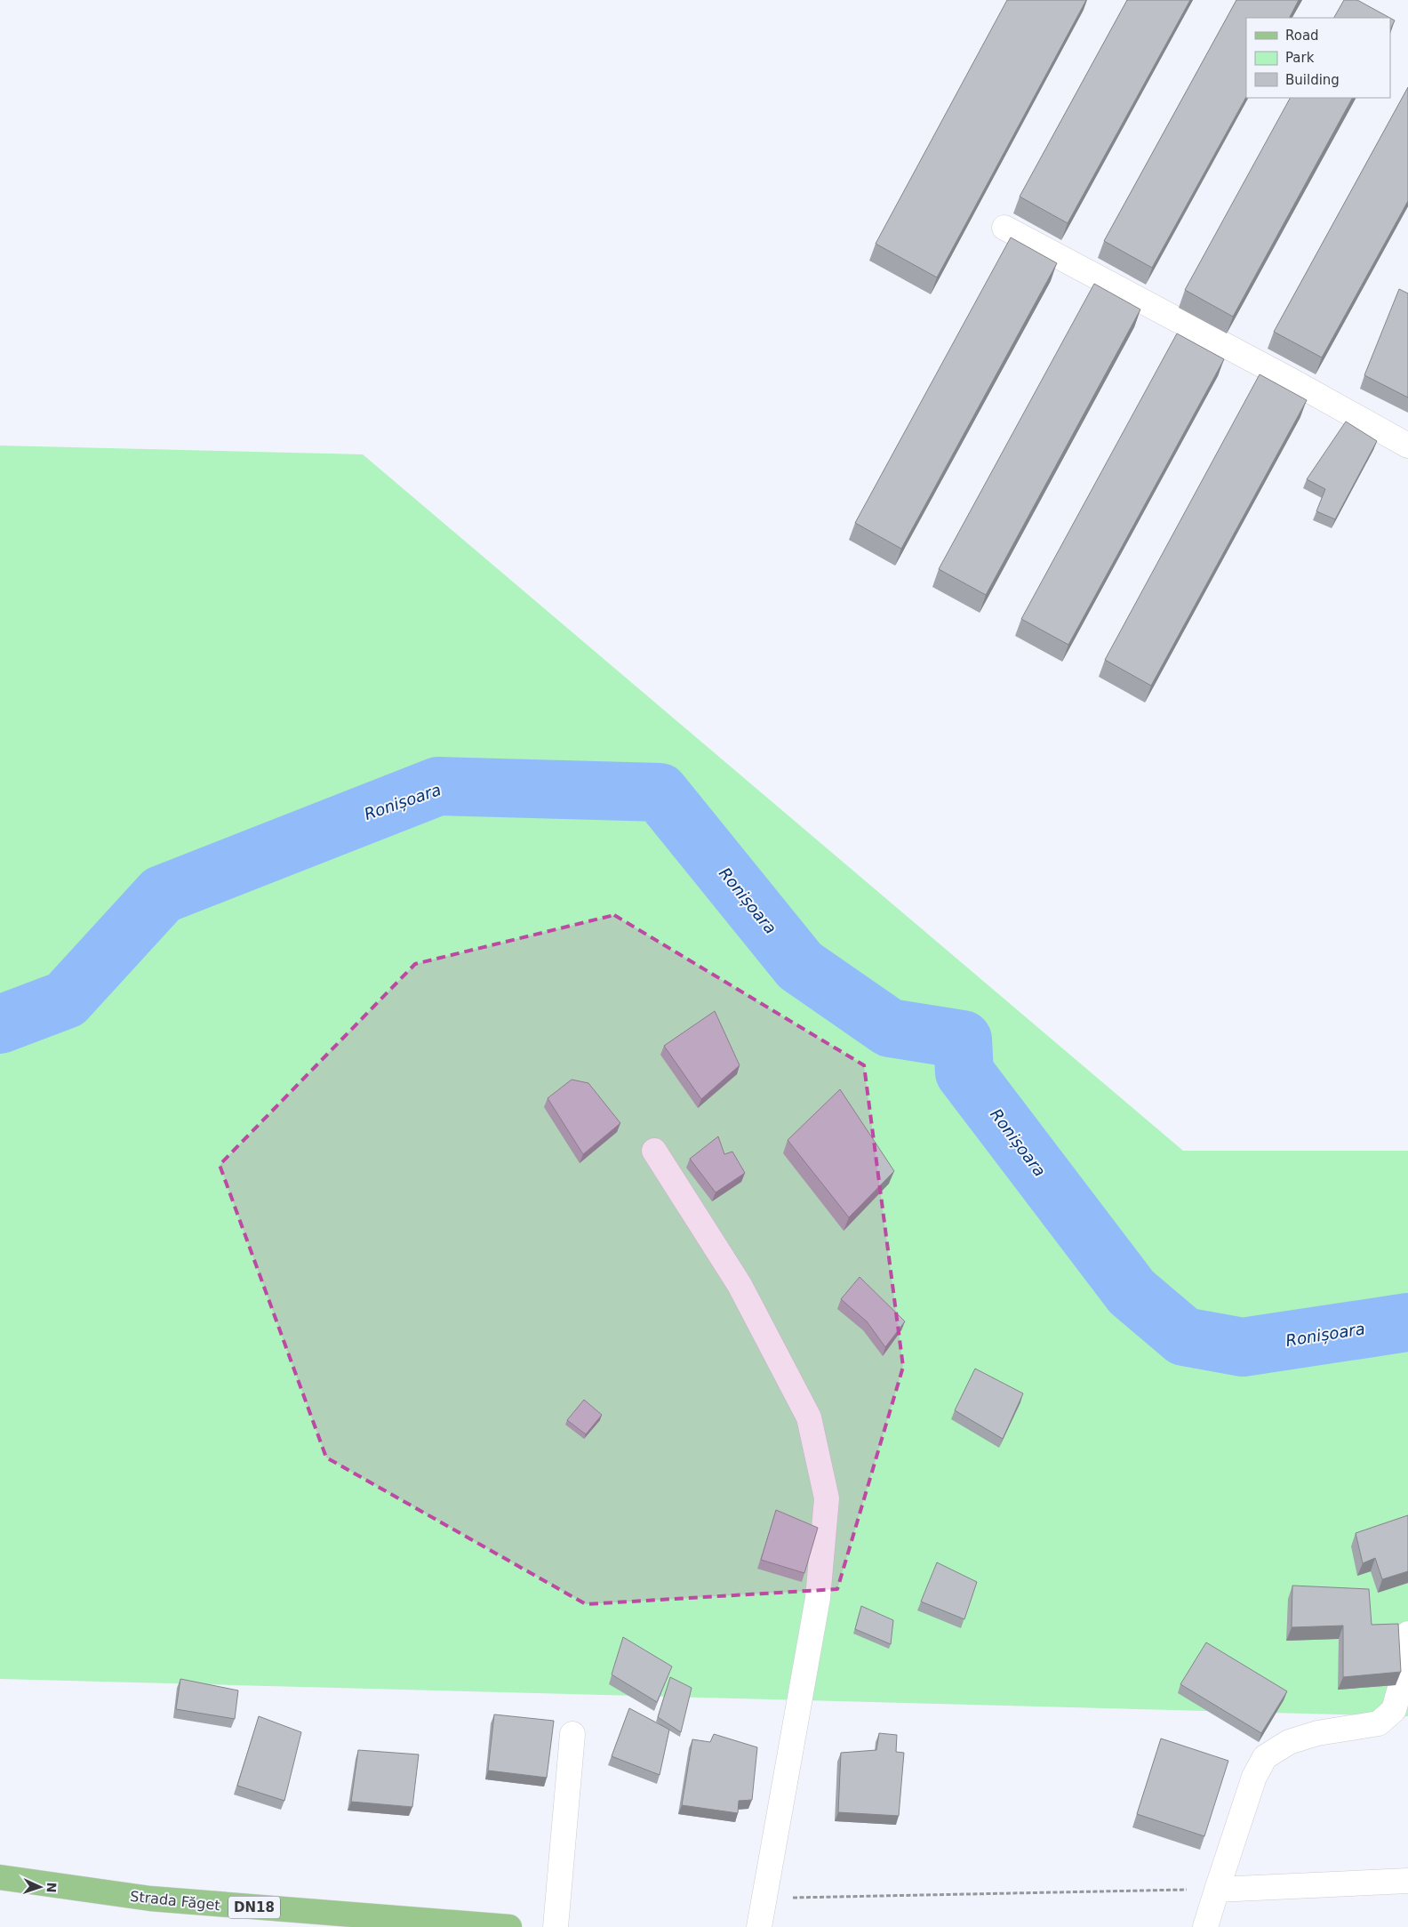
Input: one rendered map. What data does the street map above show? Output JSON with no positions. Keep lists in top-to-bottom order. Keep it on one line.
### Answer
{"streets":{"main road":["Strada Făget","DN18"]},"water":["Ronișoara"],"legend":["Road","Park","Building"],"north":"right"}
